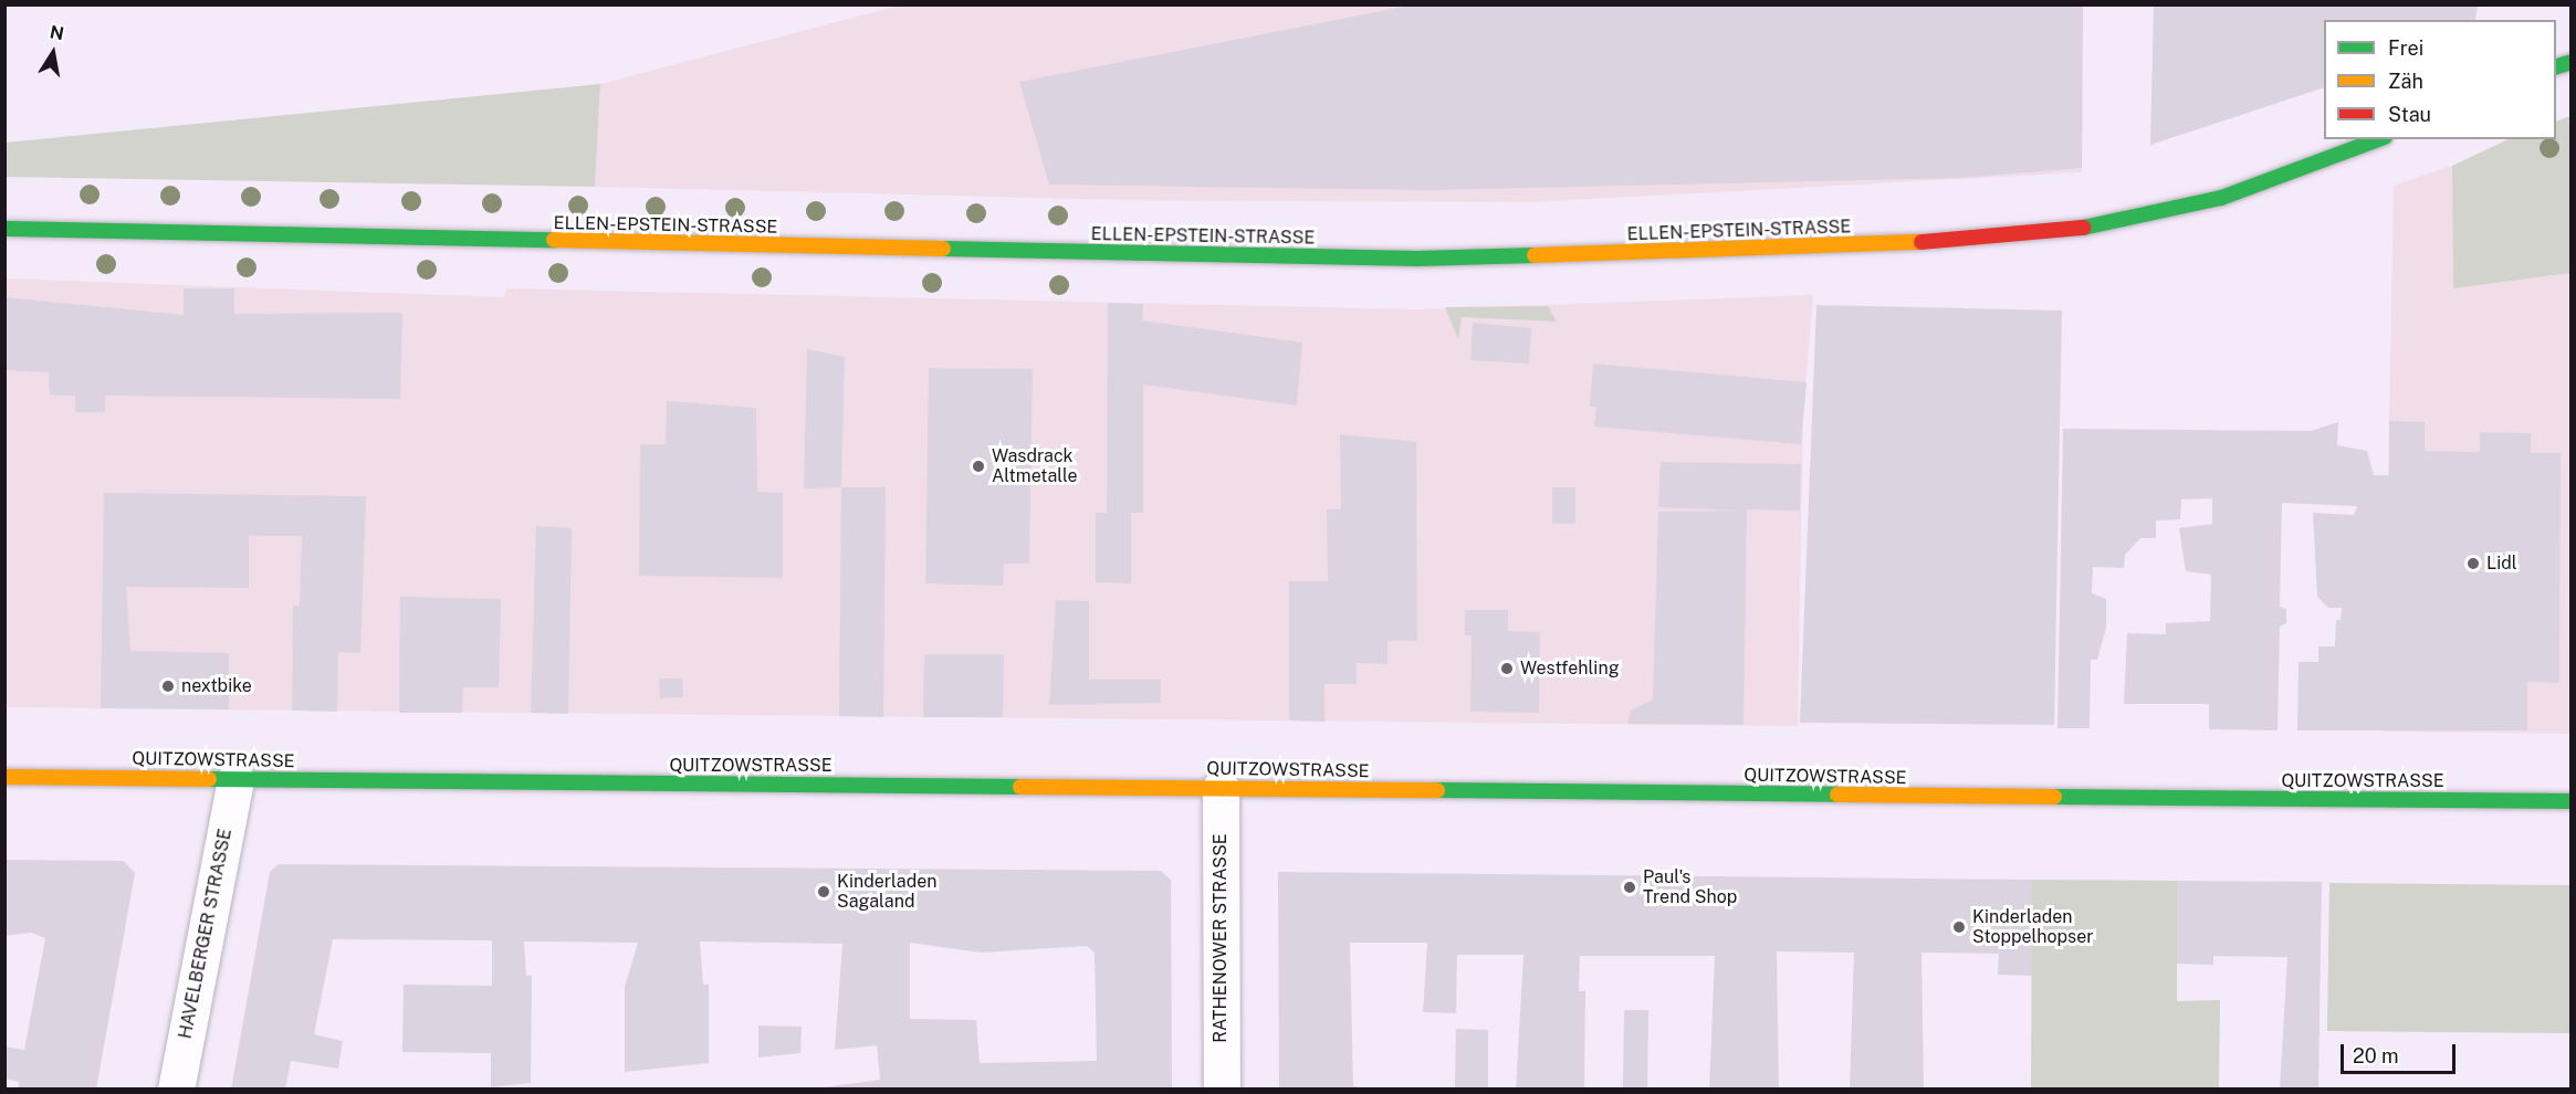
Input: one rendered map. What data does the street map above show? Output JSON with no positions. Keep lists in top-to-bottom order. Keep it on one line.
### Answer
{"streets":{"street":["ELLEN-EPSTEIN-STRASSE","QUITZOWSTRASSE","HAVELBERGER STRASSE","RATHENOWER STRASSE"]},"crossings":[["QUITZOWSTRASSE","HAVELBERGER STRASSE"],["QUITZOWSTRASSE","RATHENOWER STRASSE"]],"places":["Wasdrack Altmetalle","Lidl","Westfehling","nextbike","Paul's Trend Shop","Kinderladen Sagaland","Kinderladen Stoppelhopser"],"legend":["Frei","Zäh","Stau"],"scale_bar":"20 m","north":"top"}
